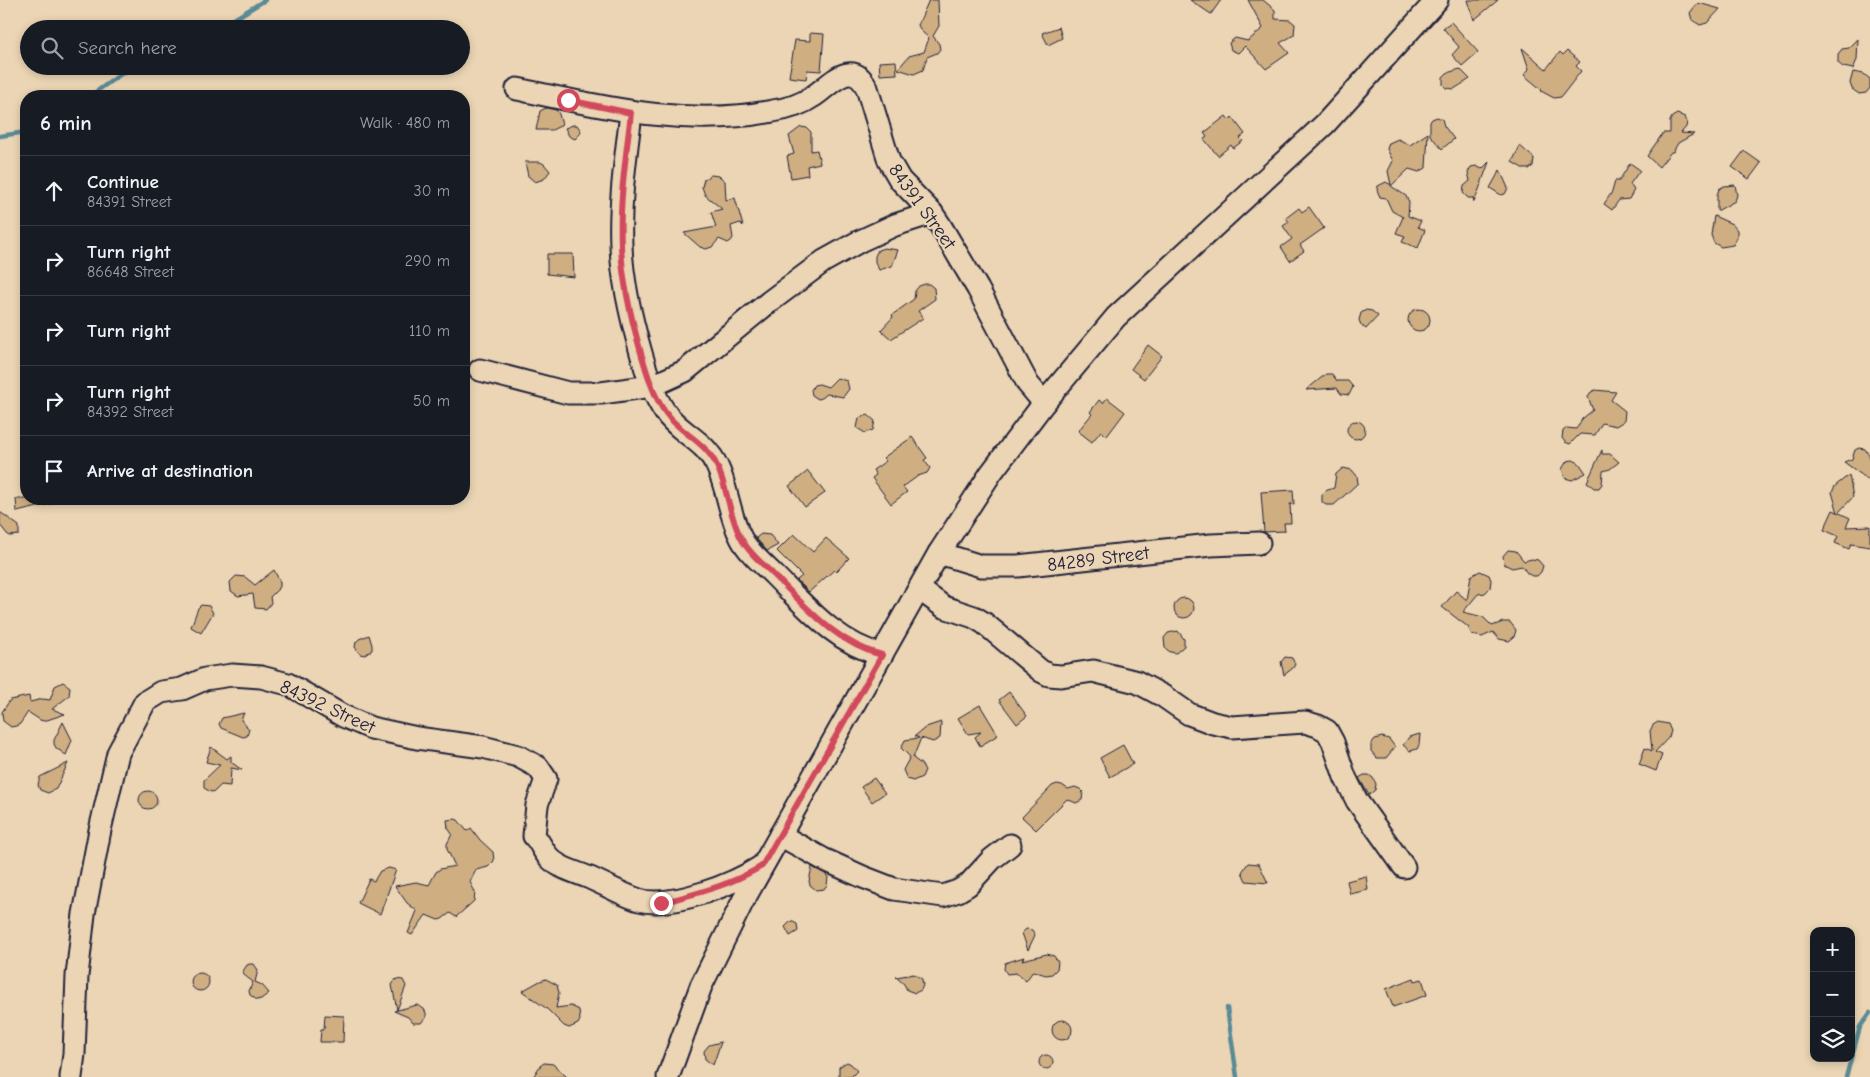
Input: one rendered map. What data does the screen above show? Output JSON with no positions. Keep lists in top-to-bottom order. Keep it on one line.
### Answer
{"streets":{"street":["84391 Street","84289 Street","84392 Street"]},"page":{"search":"Search here","heading":["6 min","Walk · 480 m"],"list":[["Continue","84391 Street","30 m"],["Turn right","86648 Street","290 m"],["Turn right","110 m"],["Turn right","84392 Street","50 m"],"Arrive at destination"],"map_buttons":["+","−"]}}
